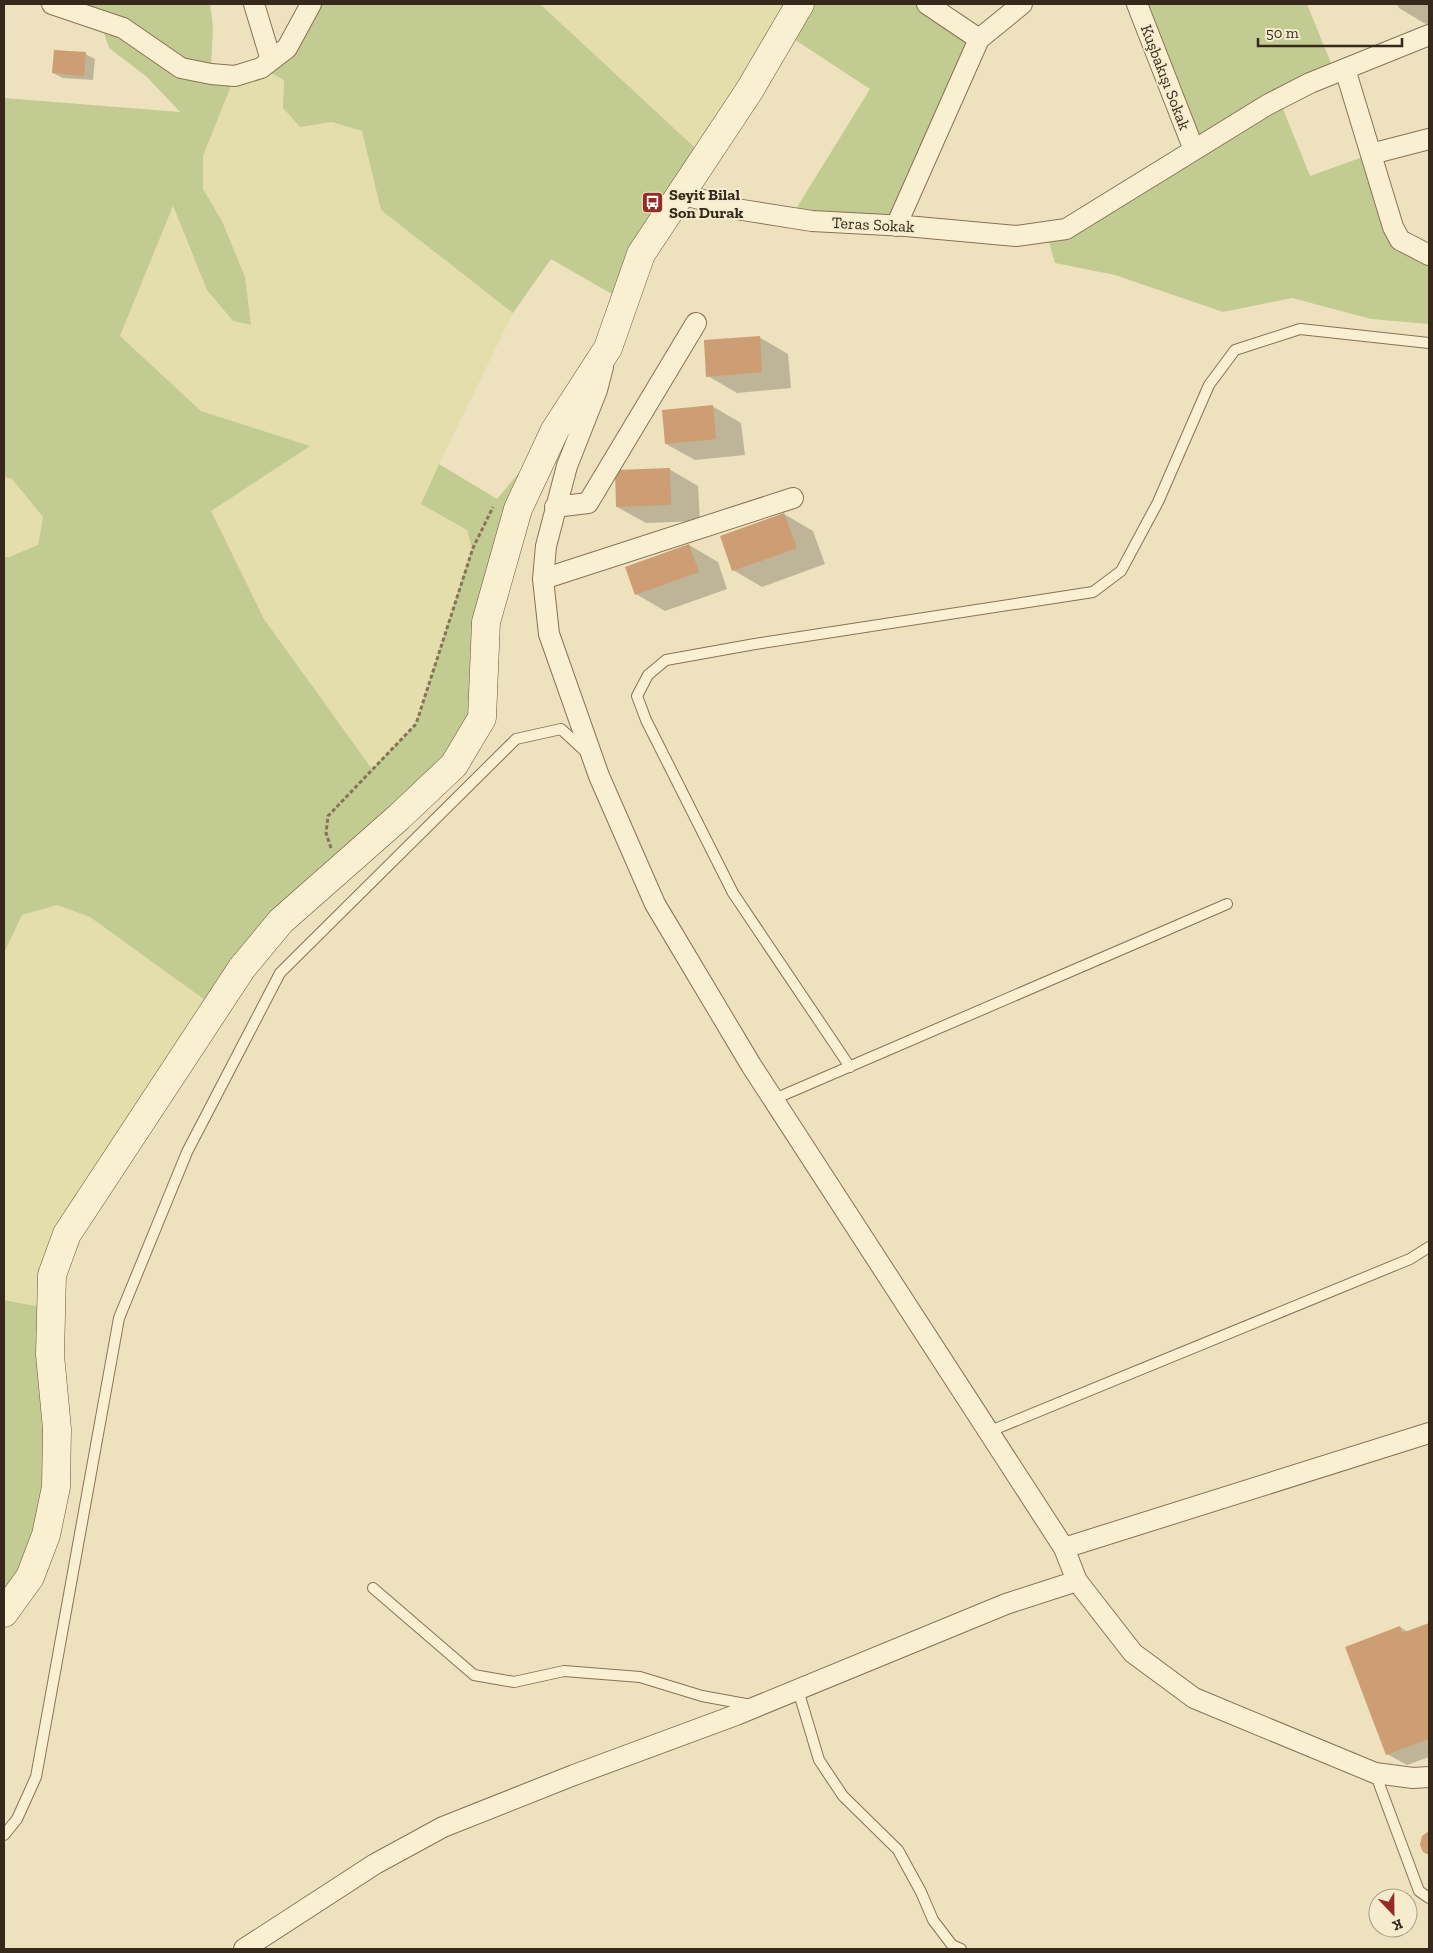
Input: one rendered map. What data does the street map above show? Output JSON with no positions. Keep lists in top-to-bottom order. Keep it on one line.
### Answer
{"streets":{"street":["Kuşbakışı Sokak","Teras Sokak"]},"crossings":[["Kuşbakışı Sokak","Teras Sokak"]],"places":{"bus stop":["Seyit Bilal Son Durak"]},"scale_bar":"50 m","north":"bottom"}
